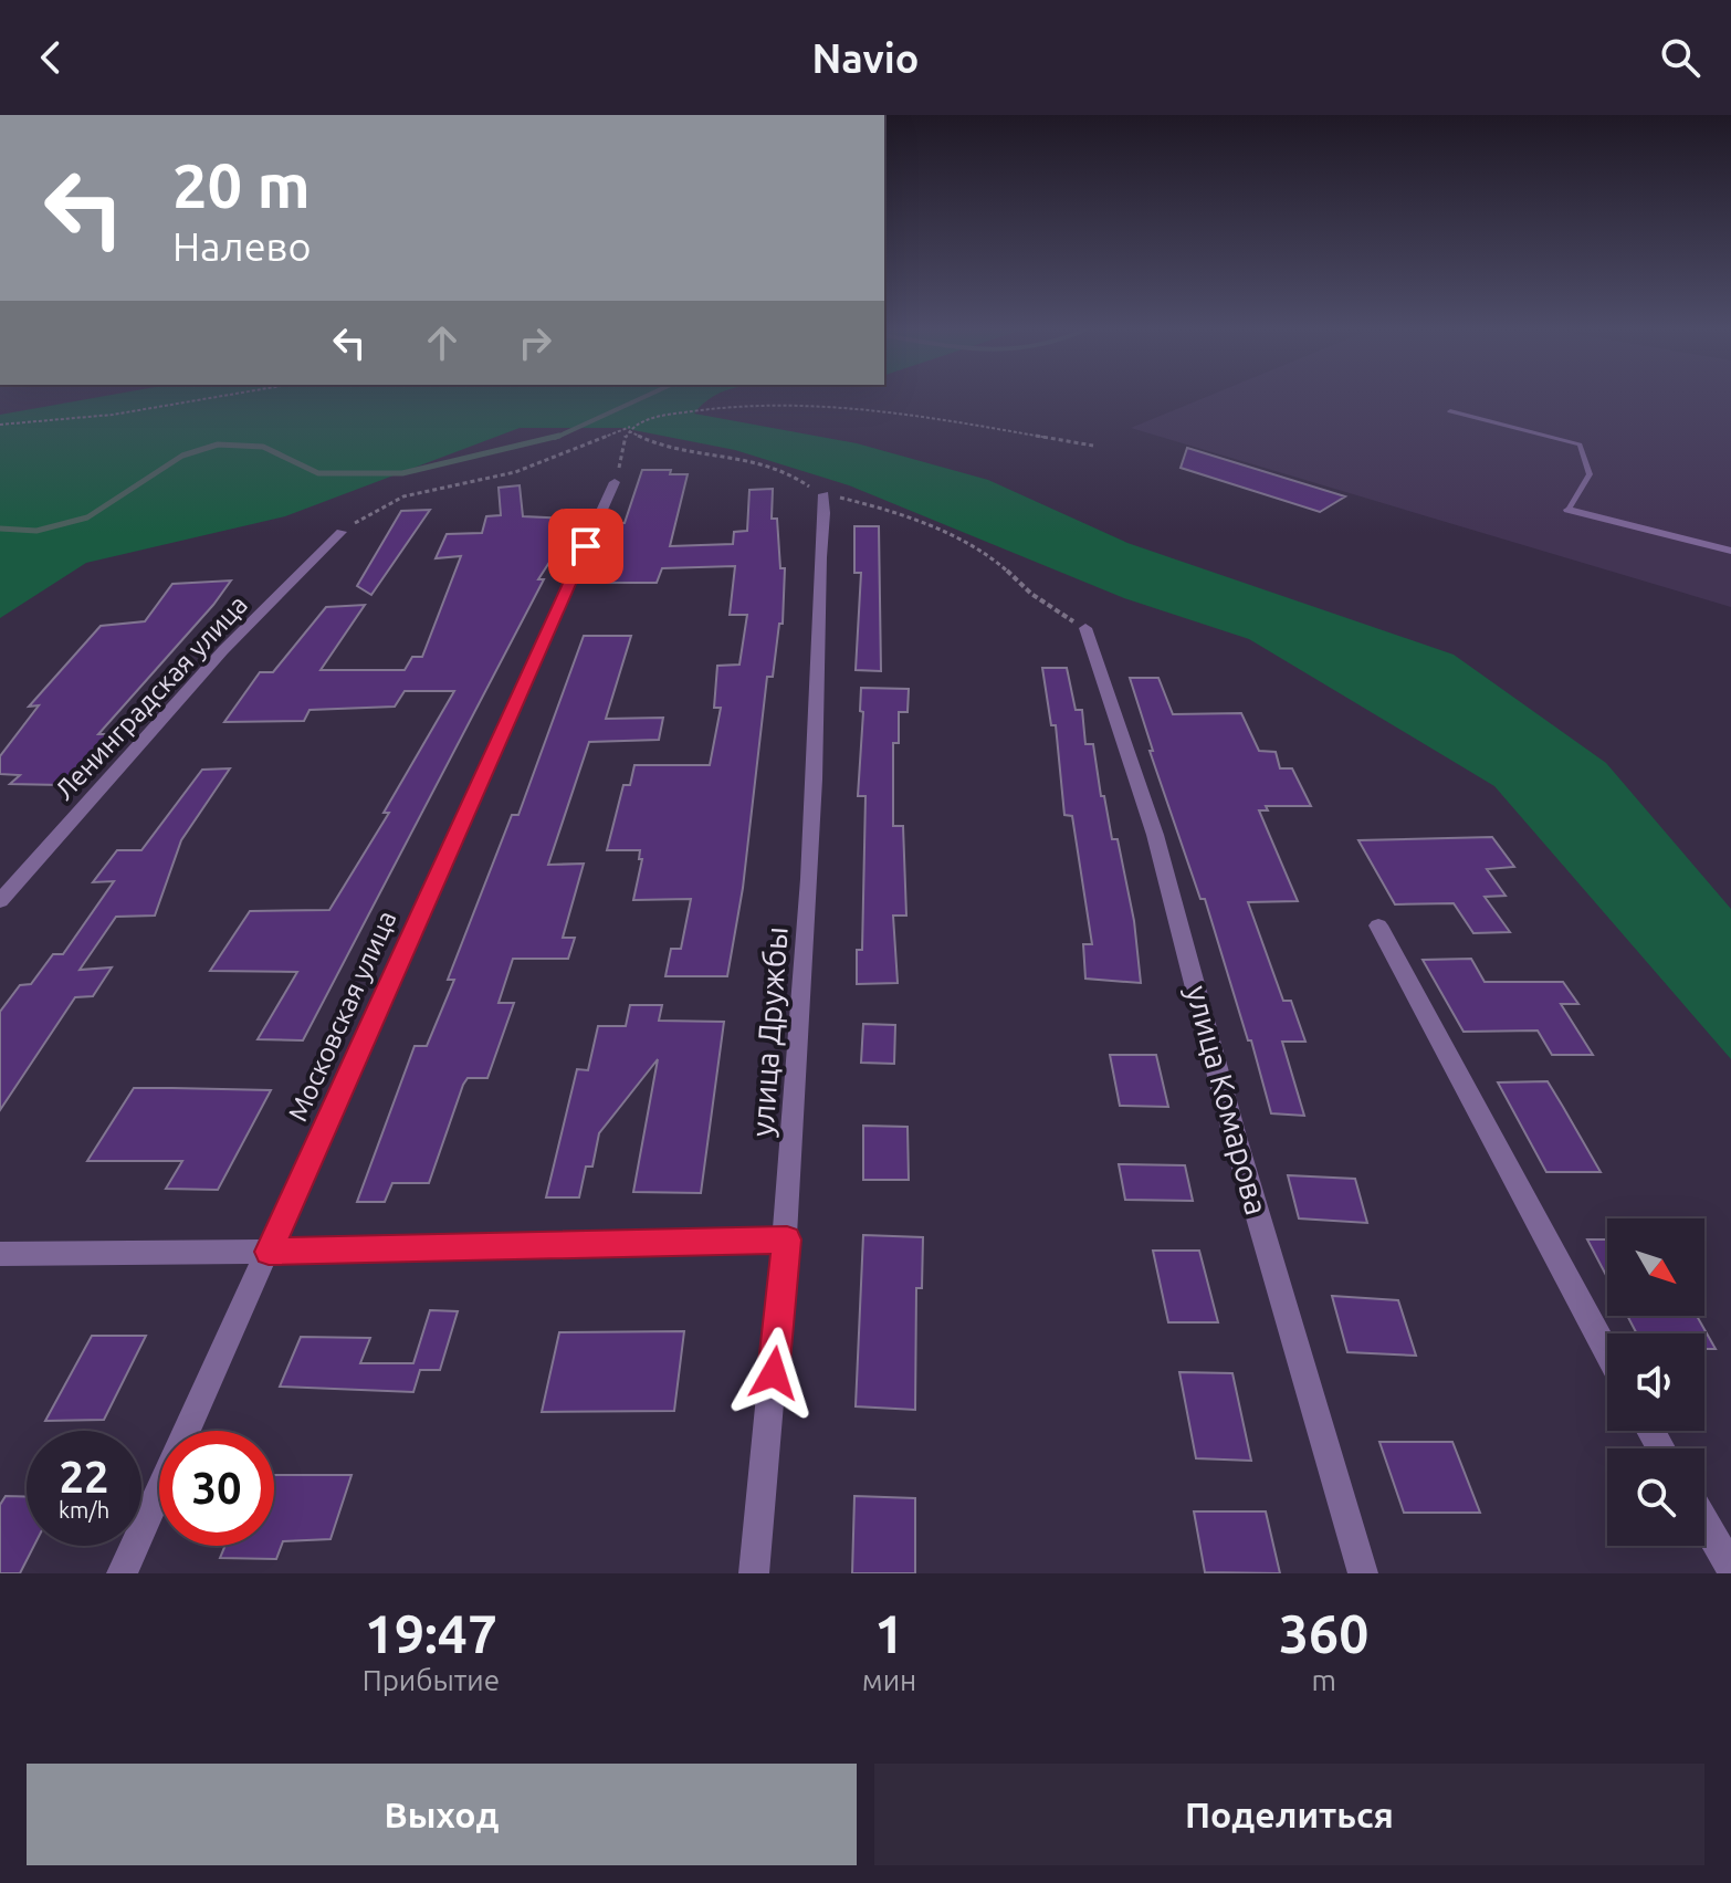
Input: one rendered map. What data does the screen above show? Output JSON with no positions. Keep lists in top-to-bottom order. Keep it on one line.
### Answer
{"streets":{"street":["Ленинградская улица","Московская улица","улица Дружбы","улица Комарова"]},"north":"bottom right","page":{"header":"Navio","turn":["20 m","Налево"],"speed":"22 km/h","limit":"30","eta":["19:47","Прибытие","1","мин","360","m"],"buttons":["Выход","Поделиться"]}}
